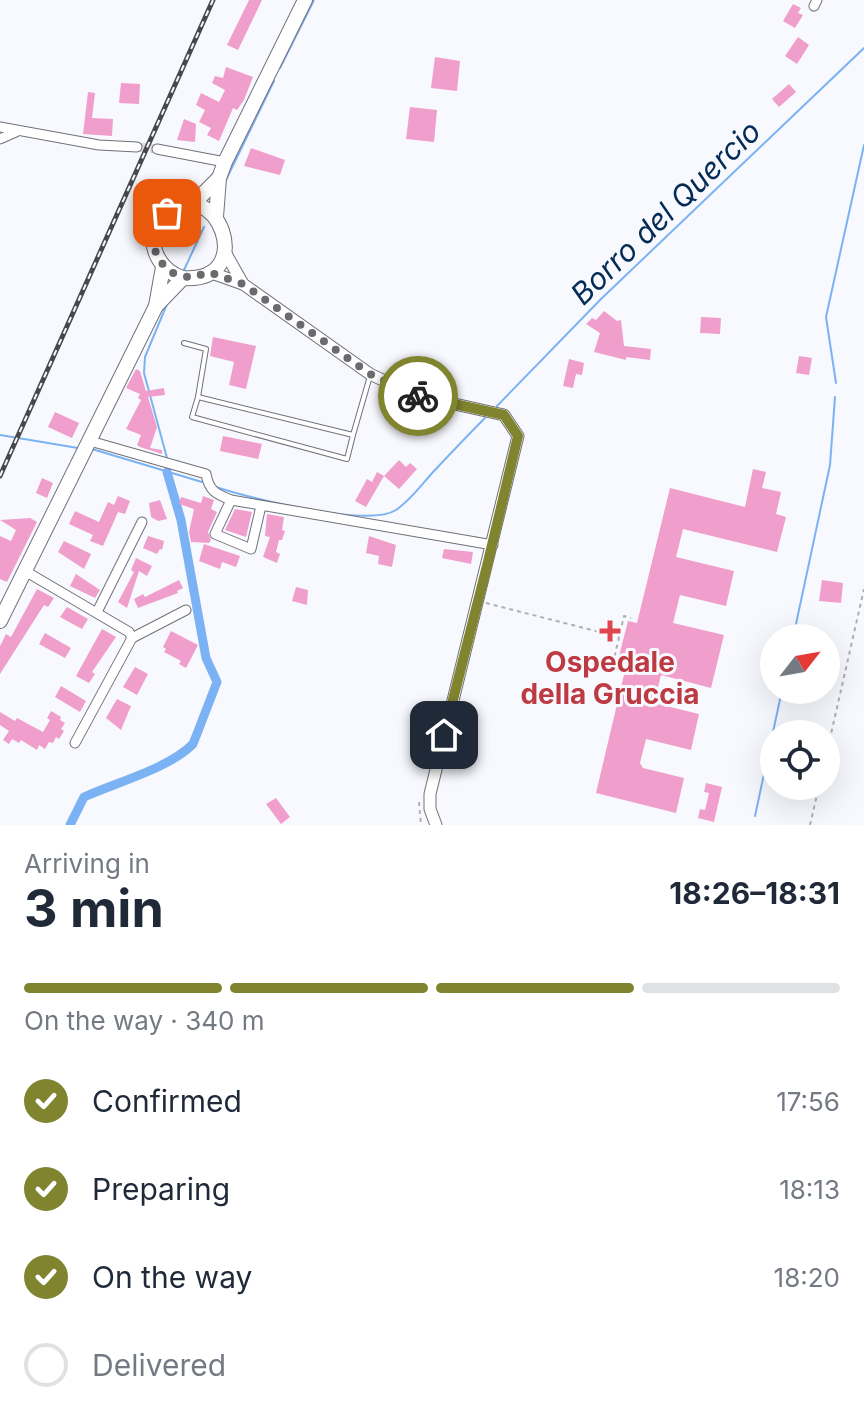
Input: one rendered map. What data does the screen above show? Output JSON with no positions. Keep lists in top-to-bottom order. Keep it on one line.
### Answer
{"water":["Borro del Quercio"],"places":{"health":["Ospedale della Gruccia"]},"north":"top right","page":{"heading":["3 min","Arriving in","18:26–18:31"],"bar":"On the way · 340 m","list":[["Confirmed","17:56"],["Preparing","18:13"],["On the way","18:20"],"Delivered"]}}
